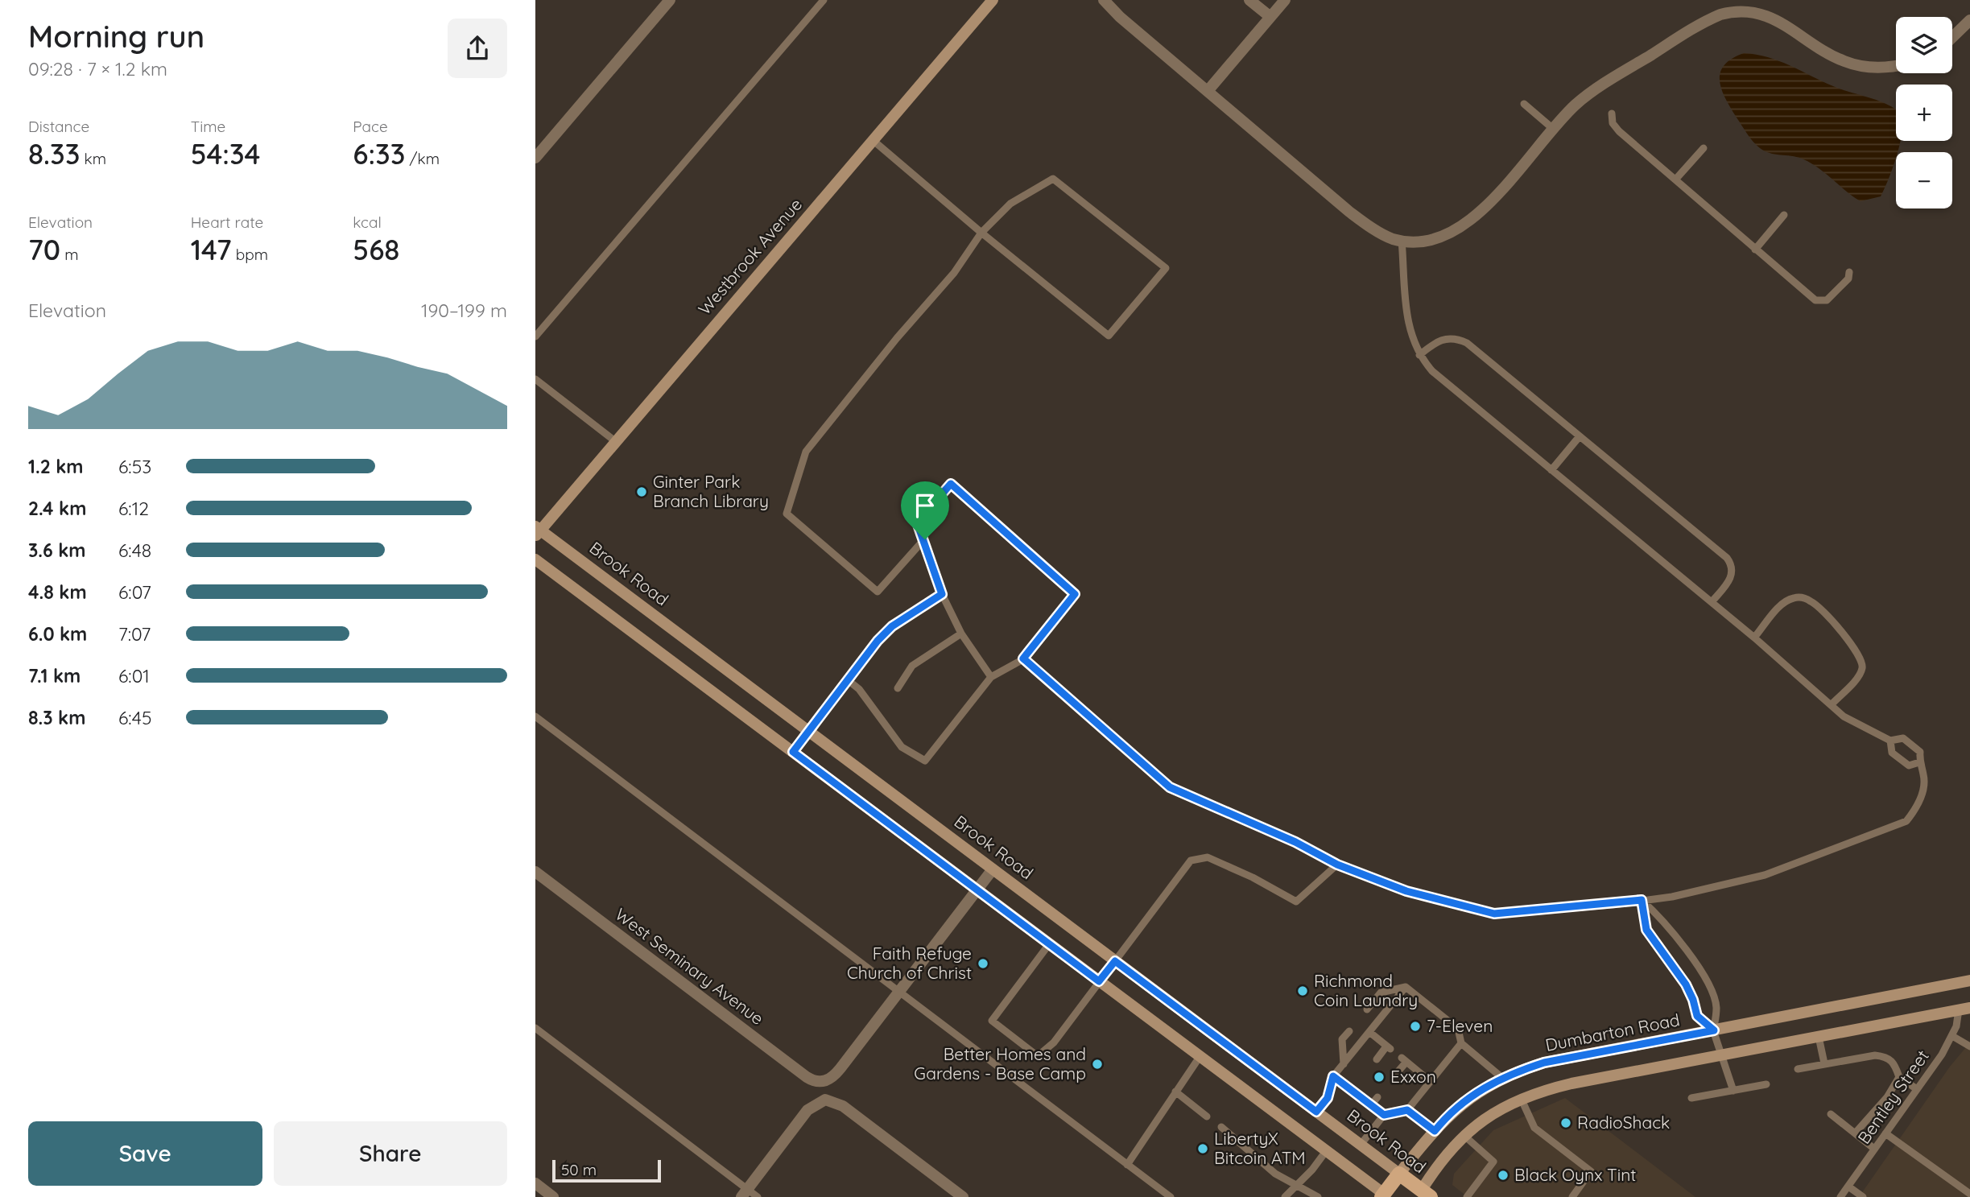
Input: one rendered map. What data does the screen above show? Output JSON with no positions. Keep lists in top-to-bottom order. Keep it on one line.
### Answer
{"streets":{"main road":["Westbrook Avenue","Brook Road","Dumbarton Road"],"street":["West Seminary Avenue"],"lane":["Bentley Street"]},"crossings":[["Westbrook Avenue","Brook Road"],["Brook Road","Dumbarton Road"]],"places":["Ginter Park Branch Library","Faith Refuge Church of Christ","Richmond Coin Laundry","7-Eleven","Better Homes and Gardens - Base Camp","Exxon","RadioShack","LibertyX Bitcoin ATM","Black Oynx Tint"],"scale_bar":"50 m","page":{"heading":["Morning run","09:28 · 7 × 1.2 km"],"map_buttons":["+","−"],"stats":[["Distance","8.33 km"],["Time","54:34"],["Pace","6:33 /km"],["Elevation","70 m"],["Heart rate","147 bpm"],["kcal","568"]],"chart":["Elevation","190–199 m"],"list":[{"name":"1.2 km","note":"6:53"},{"name":"2.4 km","note":"6:12"},{"name":"3.6 km","note":"6:48"},{"name":"4.8 km","note":"6:07"},{"name":"6.0 km","note":"7:07"},{"name":"7.1 km","note":"6:01"},{"name":"8.3 km","note":"6:45"}],"buttons":["Save","Share"],"scale":"50 m"}}
